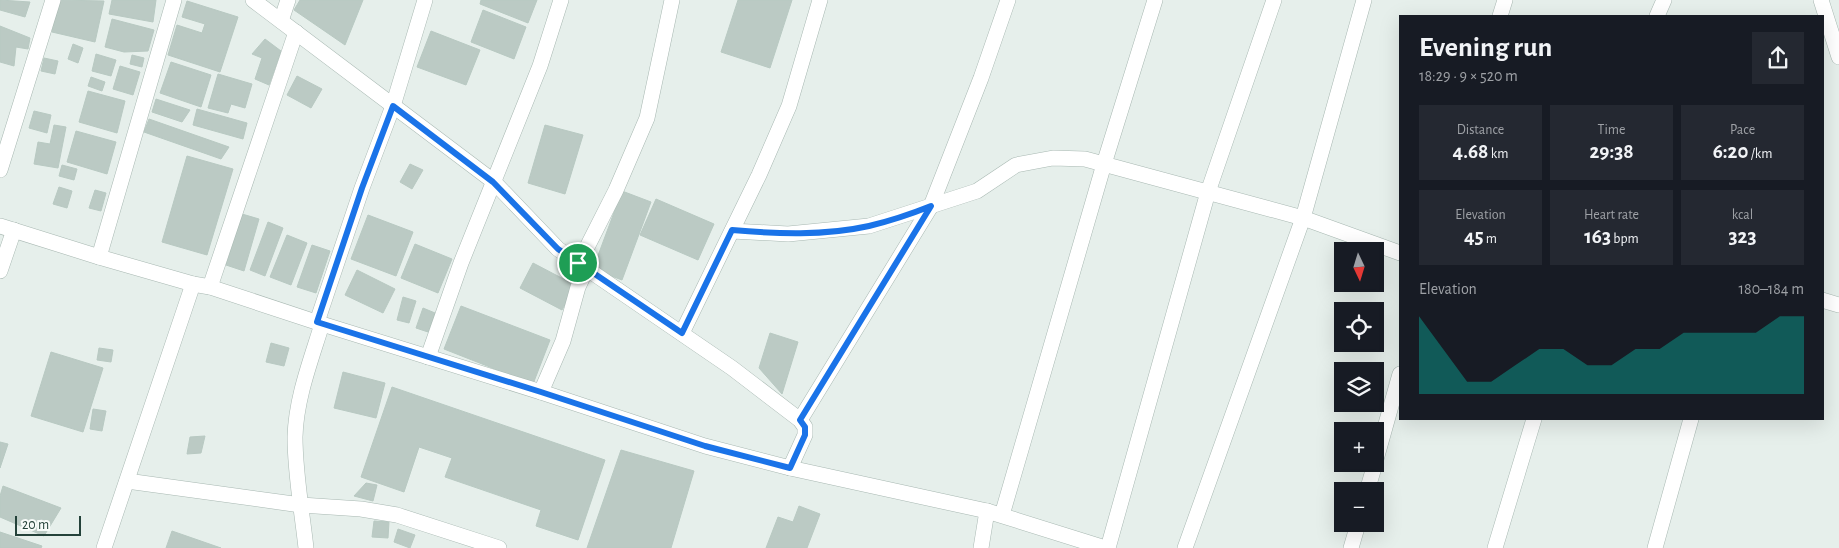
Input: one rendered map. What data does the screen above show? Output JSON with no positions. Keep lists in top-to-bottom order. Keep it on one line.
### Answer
{"scale_bar":"20 m","north":"bottom","page":{"heading":["Evening run","18:29 · 9 × 520 m"],"stats":[["Distance","4.68 km"],["Time","29:38"],["Pace","6:20 /km"],["Elevation","45 m"],["Heart rate","163 bpm"],["kcal","323"]],"map_buttons":["+","−"],"chart":["Elevation","180–184 m"],"scale":"20 m"}}
